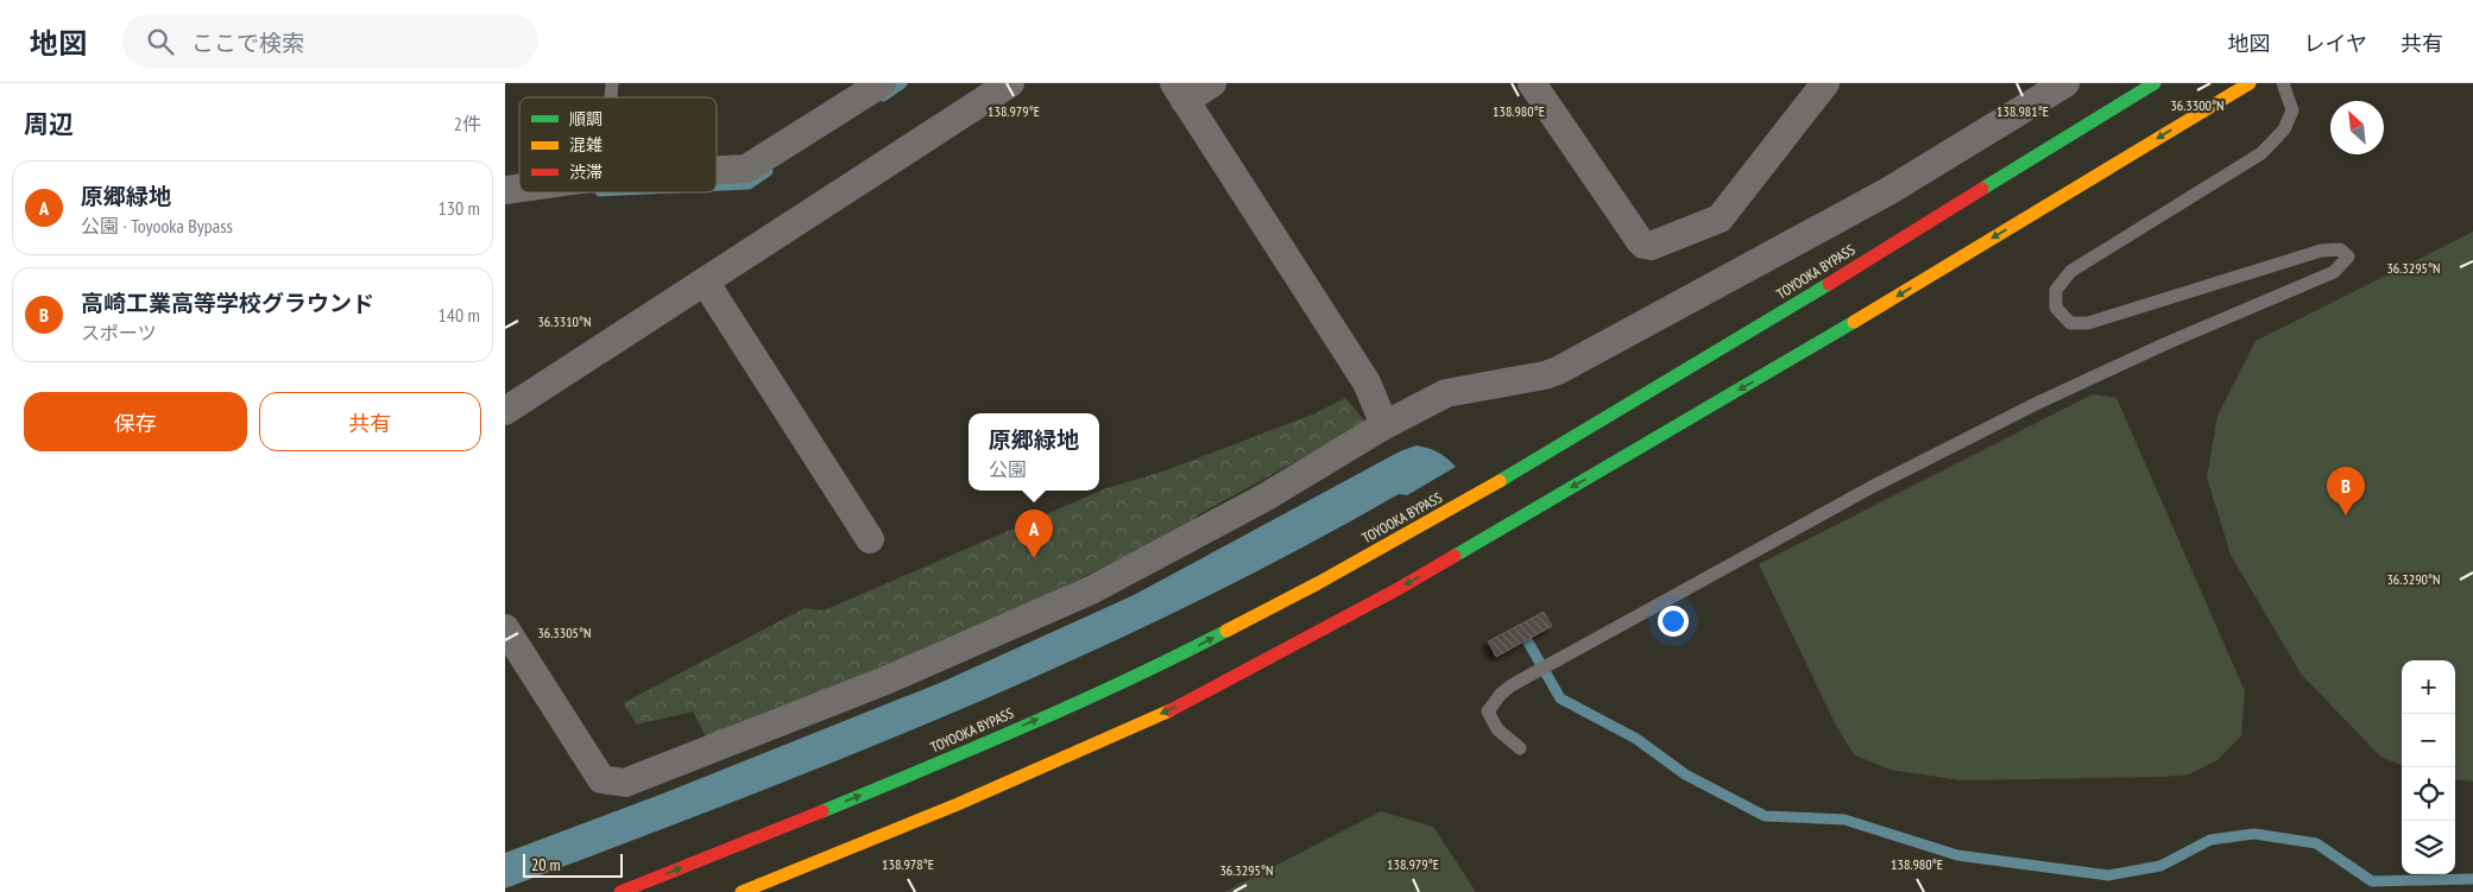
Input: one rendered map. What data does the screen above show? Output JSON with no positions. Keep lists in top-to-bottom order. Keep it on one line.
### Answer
{"streets":{"highway":["TOYOOKA BYPASS"]},"legend":["順調","混雑","渋滞"],"scale_bar":"20 m","north":"top left","page":{"header":"地図","search":"ここで検索","nav":["地図","レイヤ","共有"],"heading":["周辺","2件"],"list":[{"mark":"A","name":"原郷緑地","note":"公園 · Toyooka Bypass","value":"130 m"},{"mark":"B","name":"高崎工業高等学校グラウンド","note":"スポーツ","value":"140 m"}],"buttons":["保存","共有"],"popup":["原郷緑地","公園"],"pins":["B","A"],"map_buttons":["+","−"],"scale":"20 m"},"coordinates":["36.3300°N","138.979°E","138.980°E","138.981°E","36.3295°N","36.3310°N","36.3290°N","36.3305°N","138.978°E"]}
